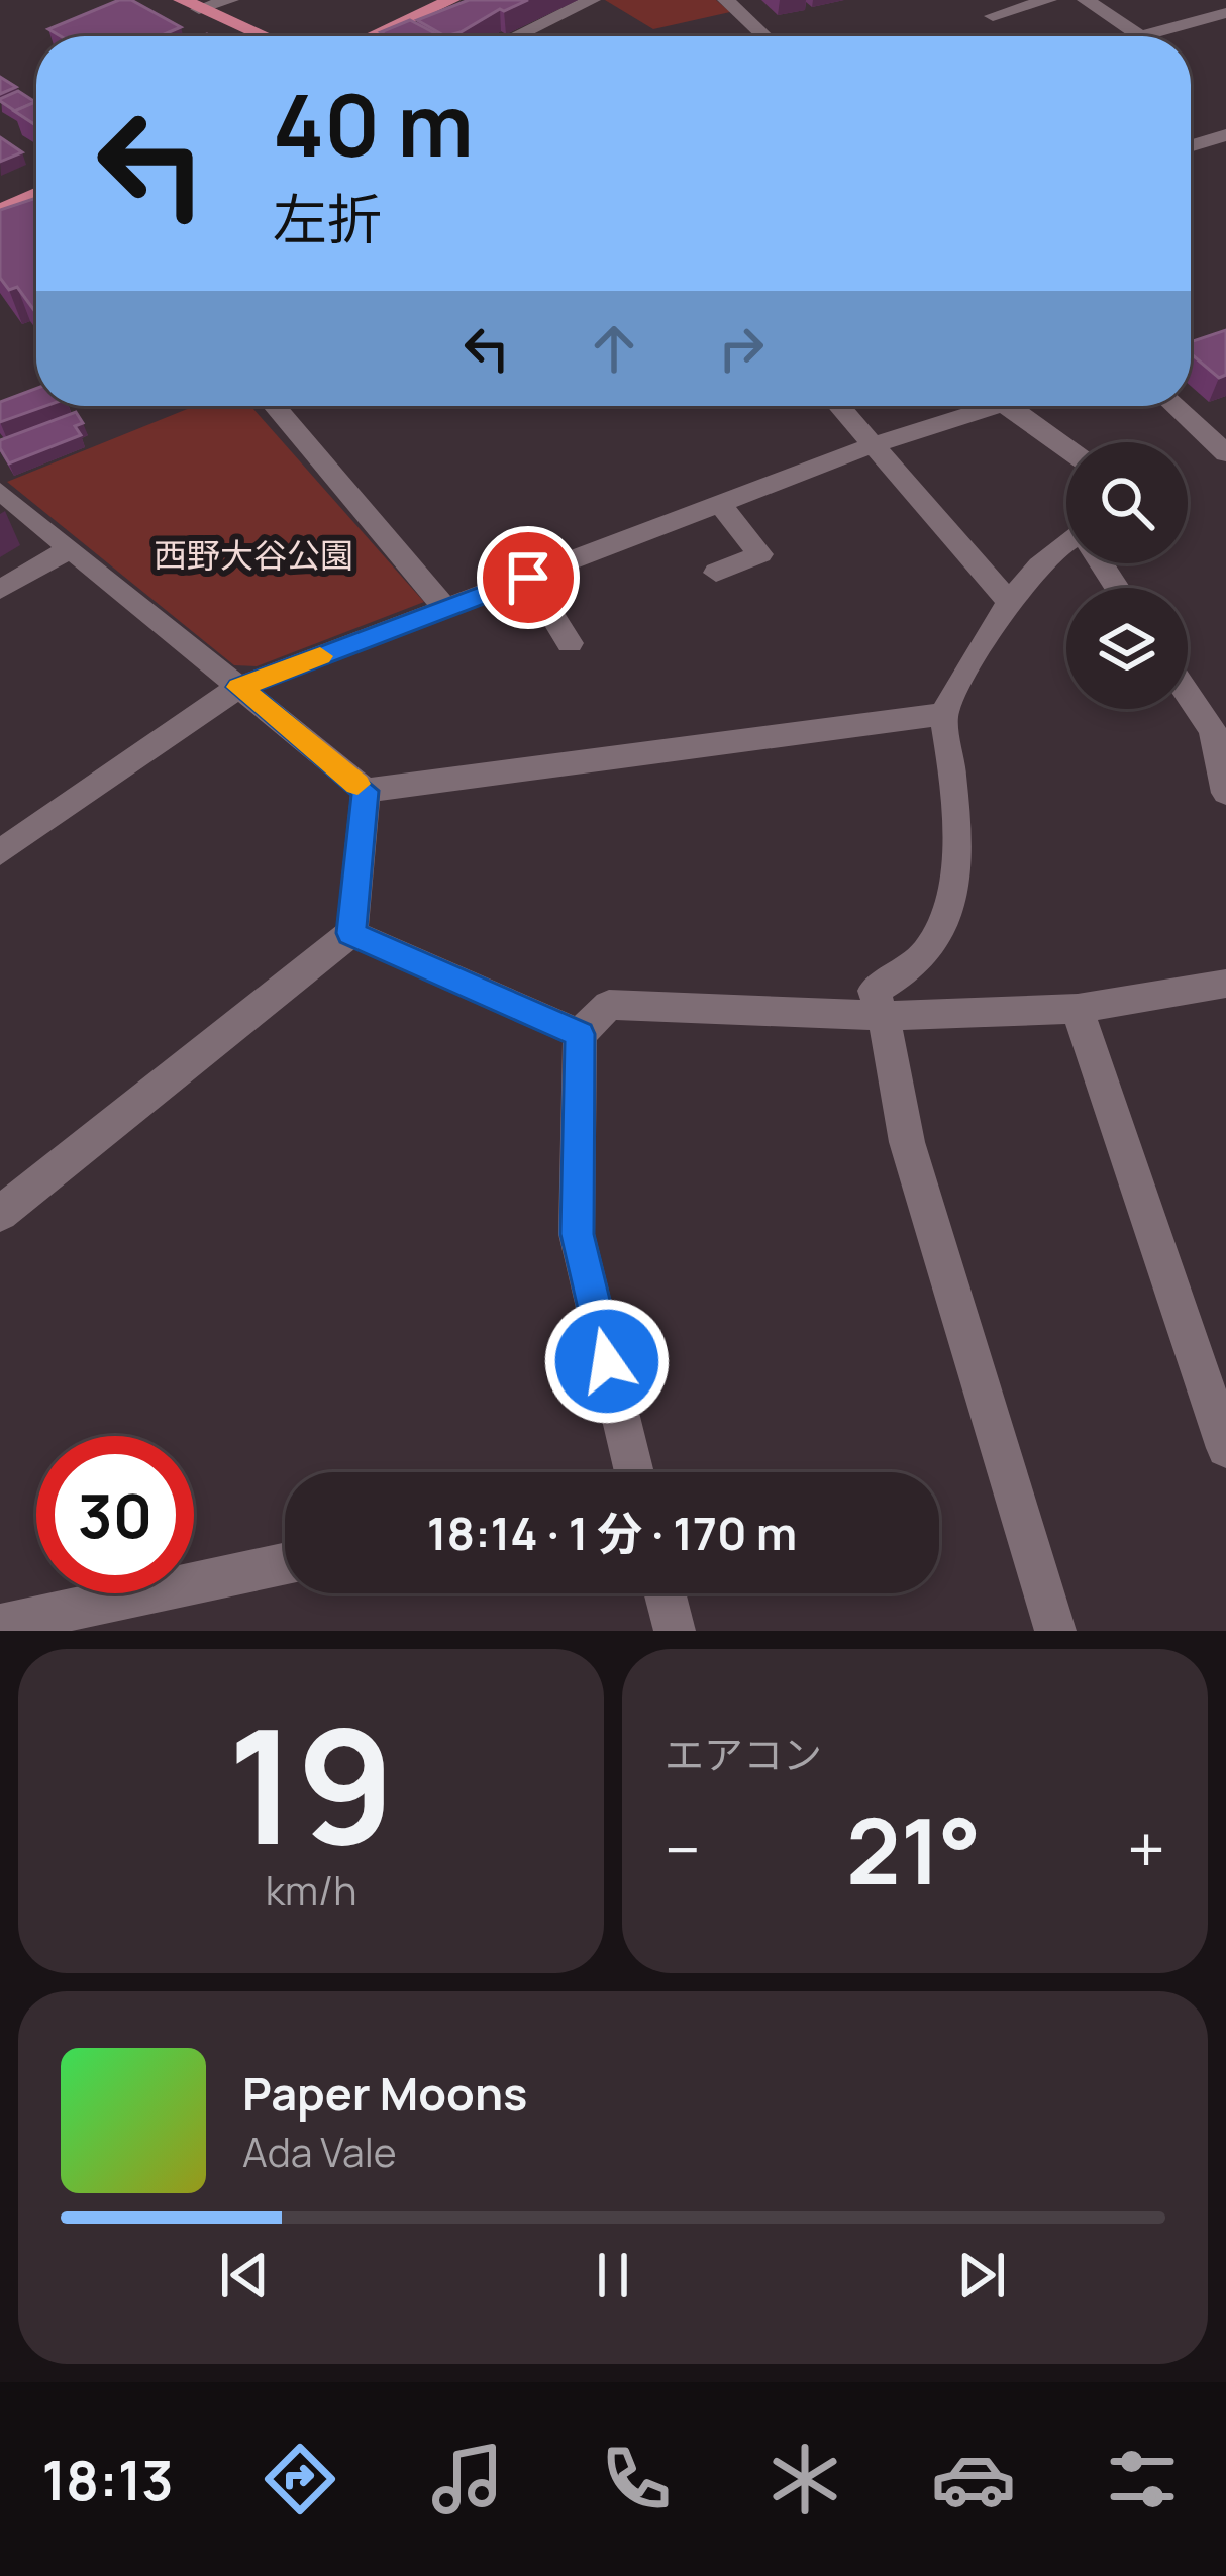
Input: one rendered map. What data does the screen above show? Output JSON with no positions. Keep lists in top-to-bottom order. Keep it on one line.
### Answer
{"parks":["西野大谷公園"],"page":{"turn":["40 m","左折"],"limit":"30","trip":"18:14 · 1 分 · 170 m","tile":[["19","km/h"],"エアコン"],"heat":["−","21°","+"],"song":["Paper Moons","Ada Vale"],"tabs":"18:13"}}
